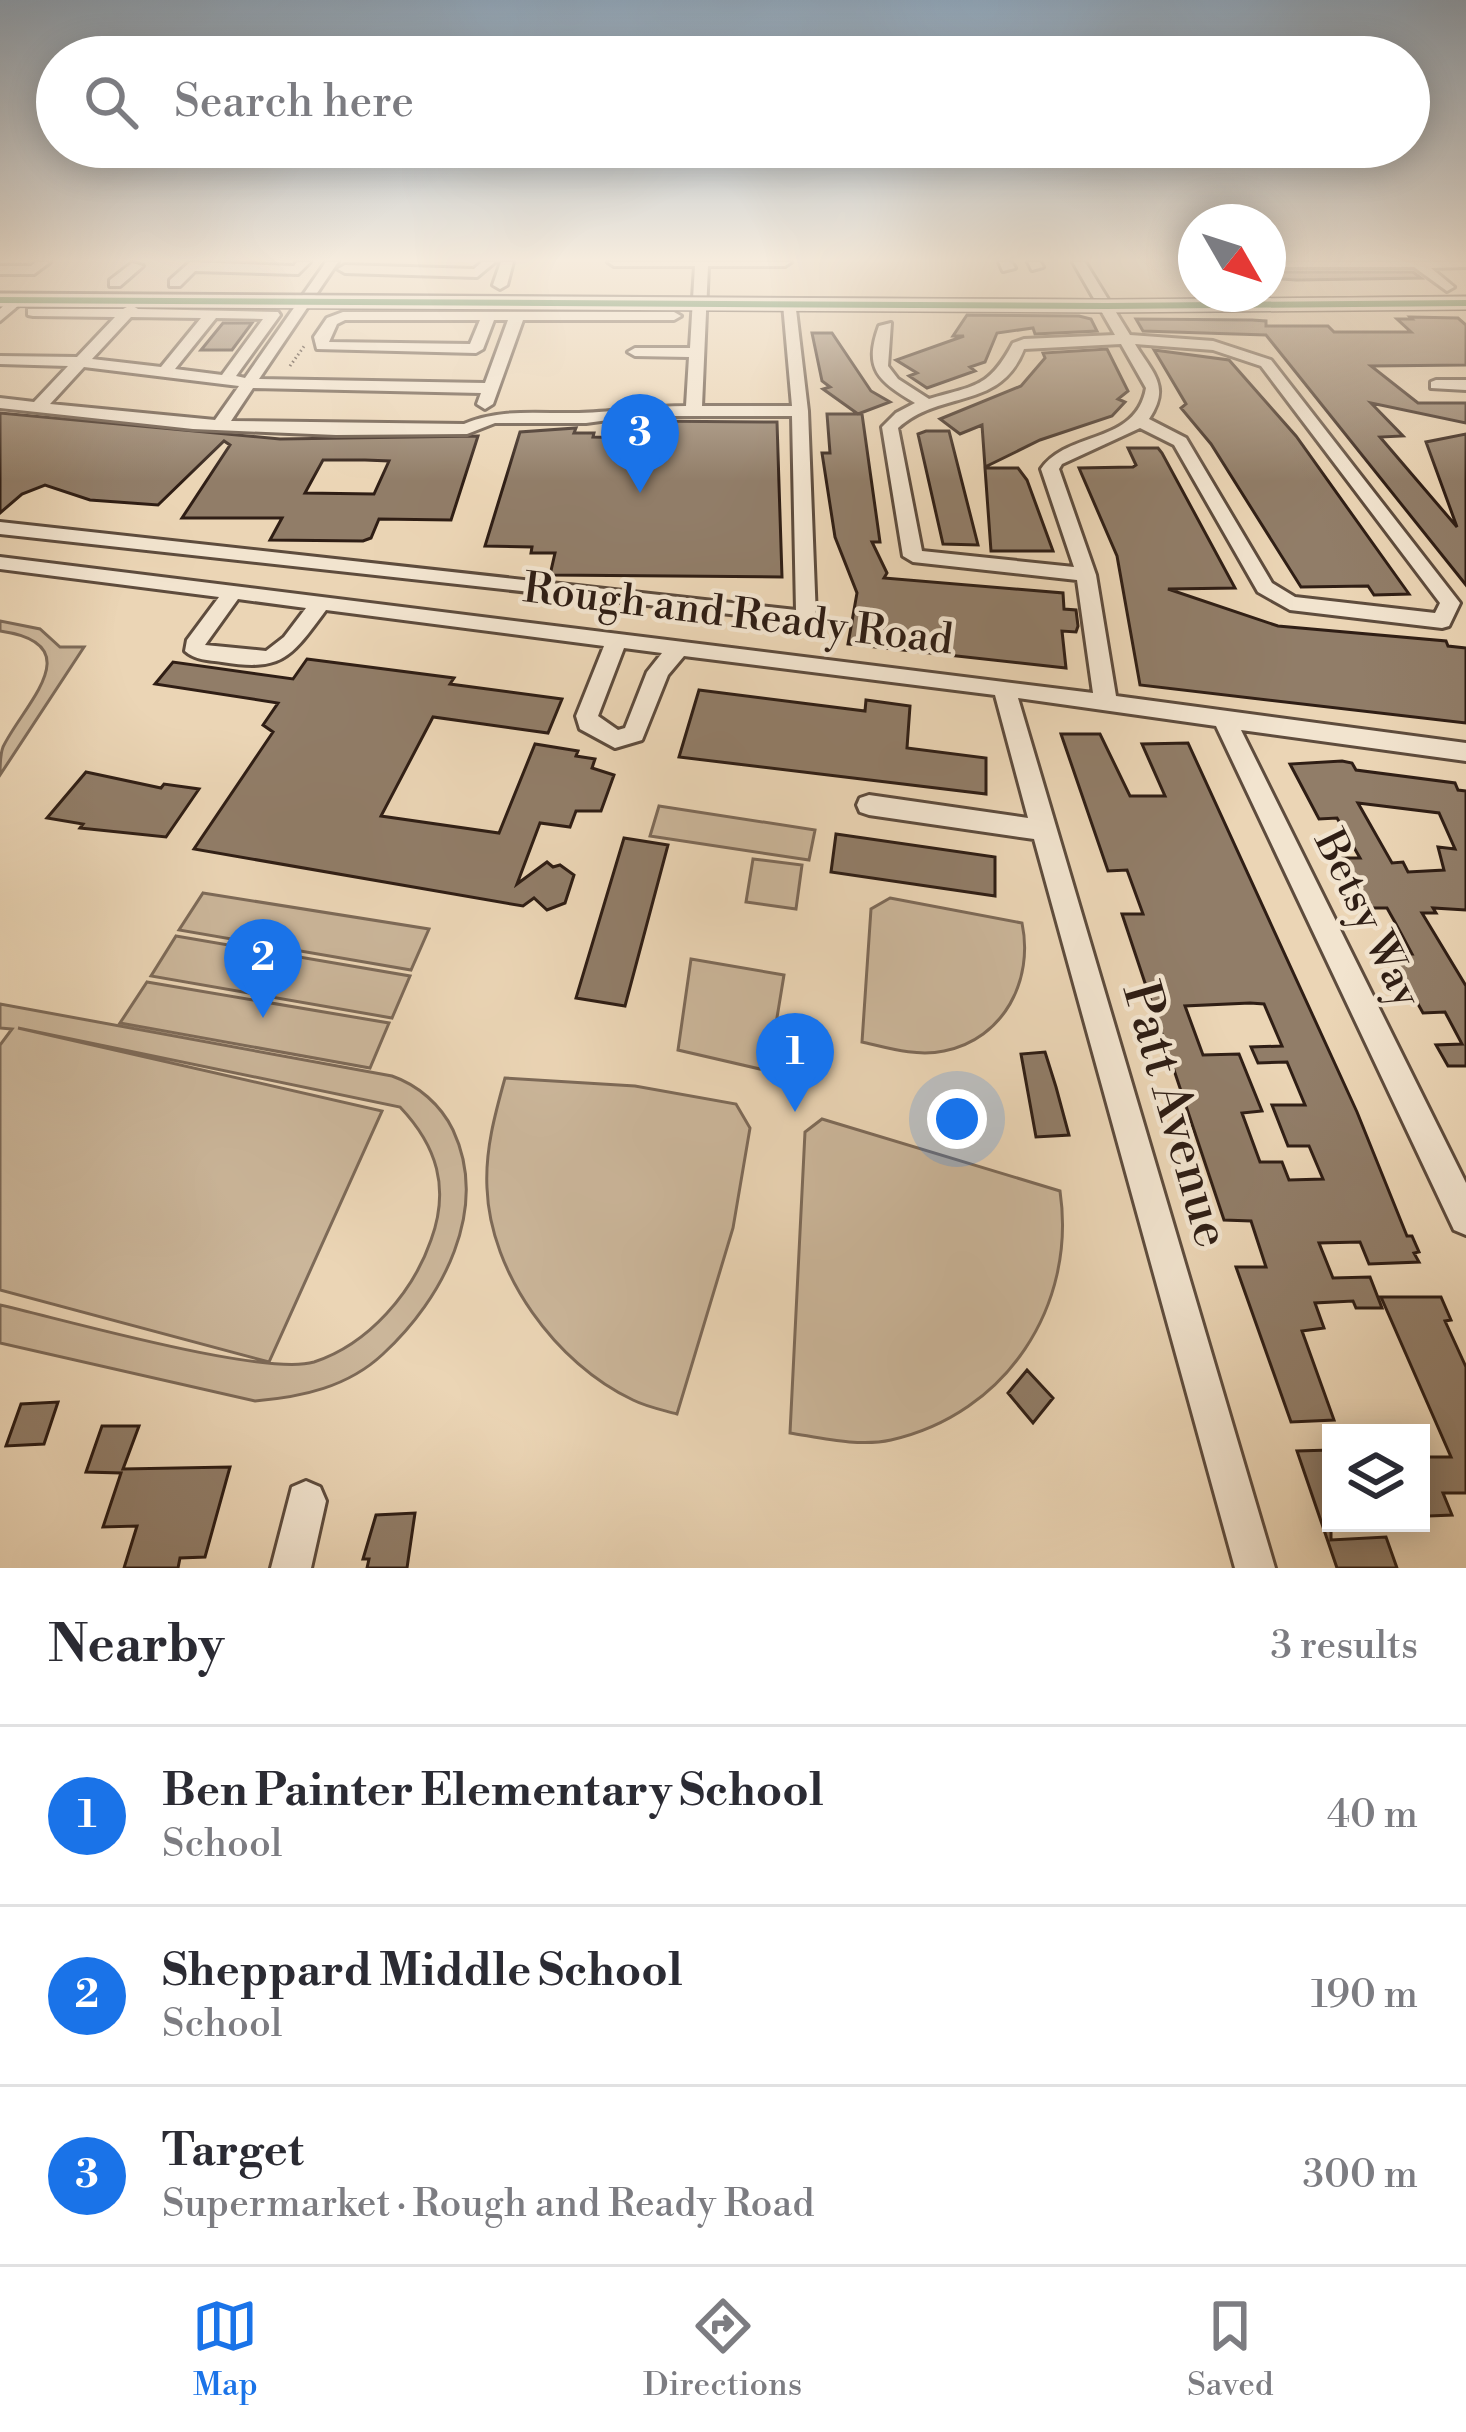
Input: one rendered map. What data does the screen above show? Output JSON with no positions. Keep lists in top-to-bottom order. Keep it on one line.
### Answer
{"streets":{"street":["Rough and Ready Road","Betsy Way","Patt Avenue"]},"crossings":[["Rough and Ready Road","Betsy Way"],["Rough and Ready Road","Patt Avenue"]],"north":"bottom right","page":{"search":"Search here","pins":["3","2","1"],"heading":["Nearby","3 results"],"list":[{"mark":"1","name":"Ben Painter Elementary School","note":"School","value":"40 m"},{"mark":"2","name":"Sheppard Middle School","note":"School","value":"190 m"},{"mark":"3","name":"Target","note":"Supermarket · Rough and Ready Road","value":"300 m"}],"nav":["Map","Directions","Saved"]}}
